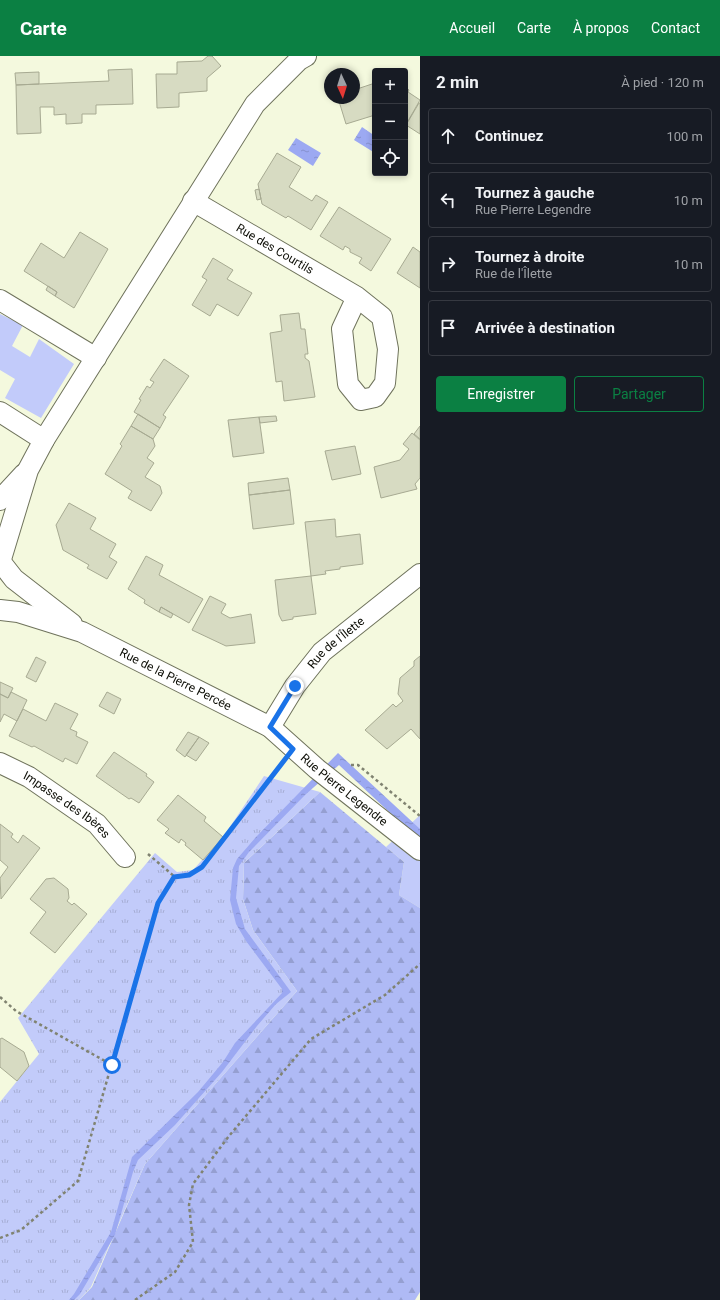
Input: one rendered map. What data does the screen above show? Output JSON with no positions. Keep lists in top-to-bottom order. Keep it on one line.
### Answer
{"streets":{"street":["Rue des Courtils","Rue de l'Îlette","Rue de la Pierre Percée","Rue Pierre Legendre","Impasse des Ibères"]},"crossings":[["Rue de l'Îlette","Rue de la Pierre Percée"],["Rue de l'Îlette","Rue Pierre Legendre"],["Rue de la Pierre Percée","Rue Pierre Legendre"]],"north":"bottom","page":{"header":"Carte","nav":["Accueil","Carte","À propos","Contact"],"heading":["2 min","À pied · 120 m"],"map_buttons":["+","−"],"list":[["Continuez","100 m"],["Tournez à gauche","Rue Pierre Legendre","10 m"],["Tournez à droite","Rue de l'Îlette","10 m"],"Arrivée à destination"],"buttons":["Enregistrer","Partager"]}}
